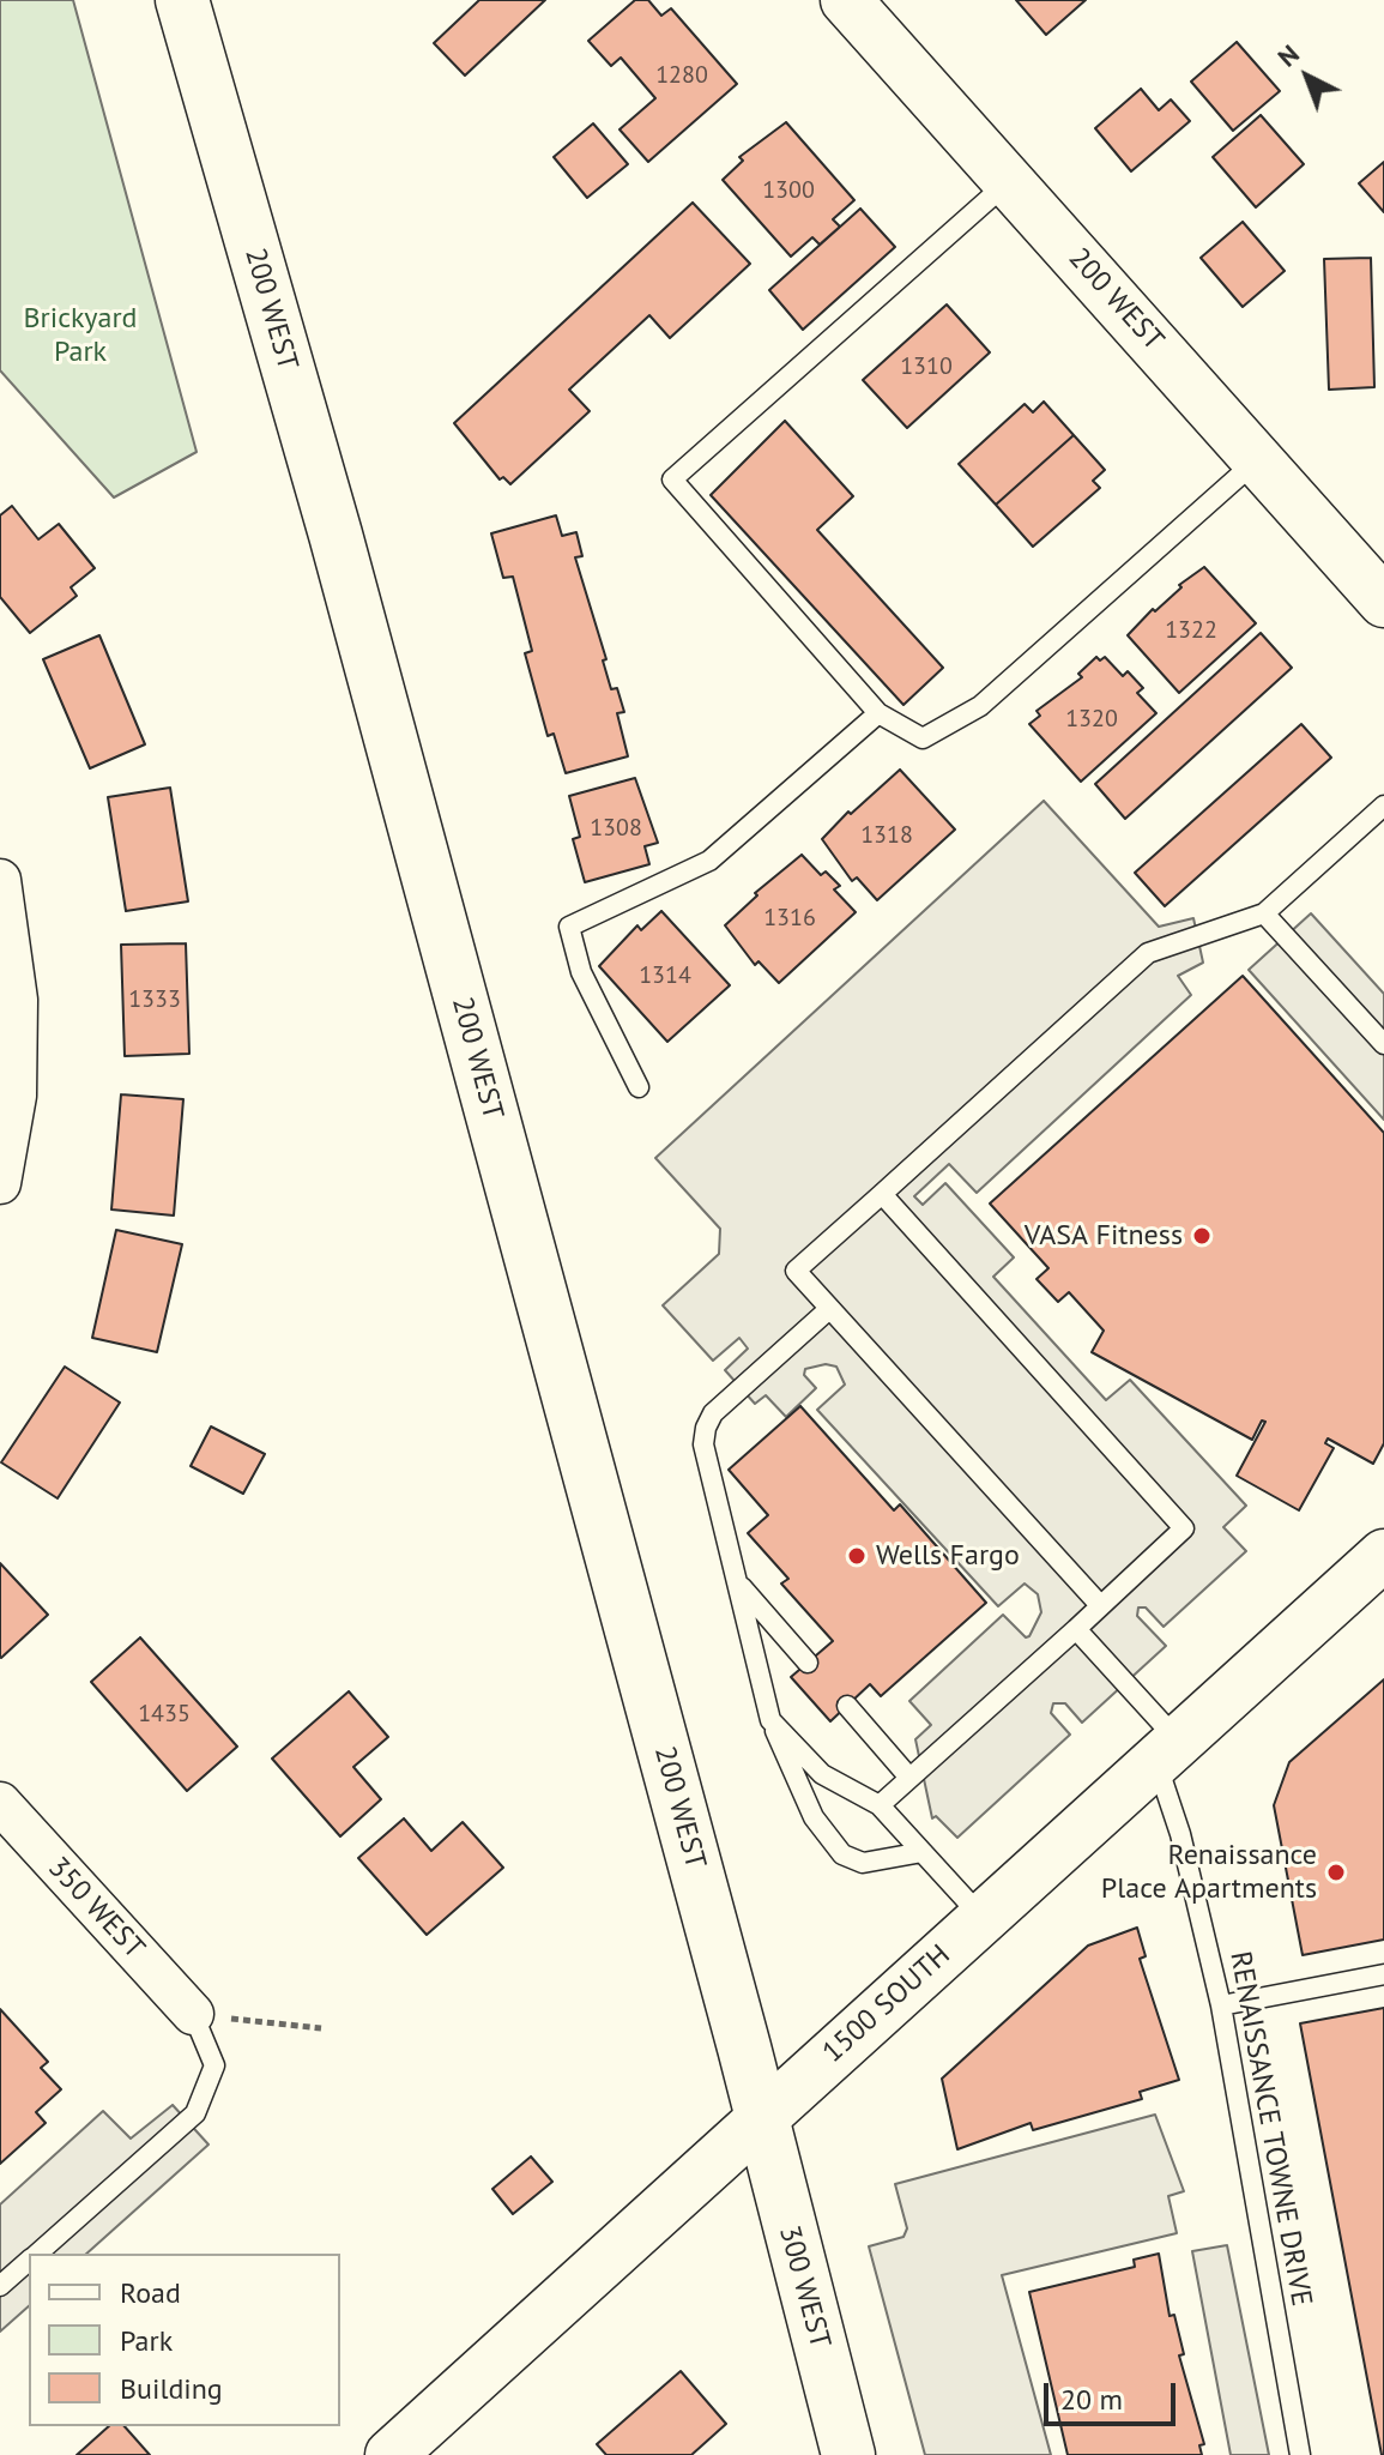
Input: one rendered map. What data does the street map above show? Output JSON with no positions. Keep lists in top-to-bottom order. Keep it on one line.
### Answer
{"streets":{"main road":["200 WEST","300 WEST"],"street":["350 WEST","1500 SOUTH"],"lane":["RENAISSANCE TOWNE DRIVE"]},"crossings":[["200 WEST","1500 SOUTH"],["200 WEST","300 WEST"],["1500 SOUTH","RENAISSANCE TOWNE DRIVE"],["1500 SOUTH","300 WEST"]],"parks":["Brickyard Park"],"places":["VASA Fitness","Wells Fargo","Renaissance Place Apartments"],"house_numbers":["1280","1300","1310","1322","1320","1308","1318","1316","1314","1333","1435"],"legend":["Road","Park","Building"],"scale_bar":"20 m","north":"top left"}
